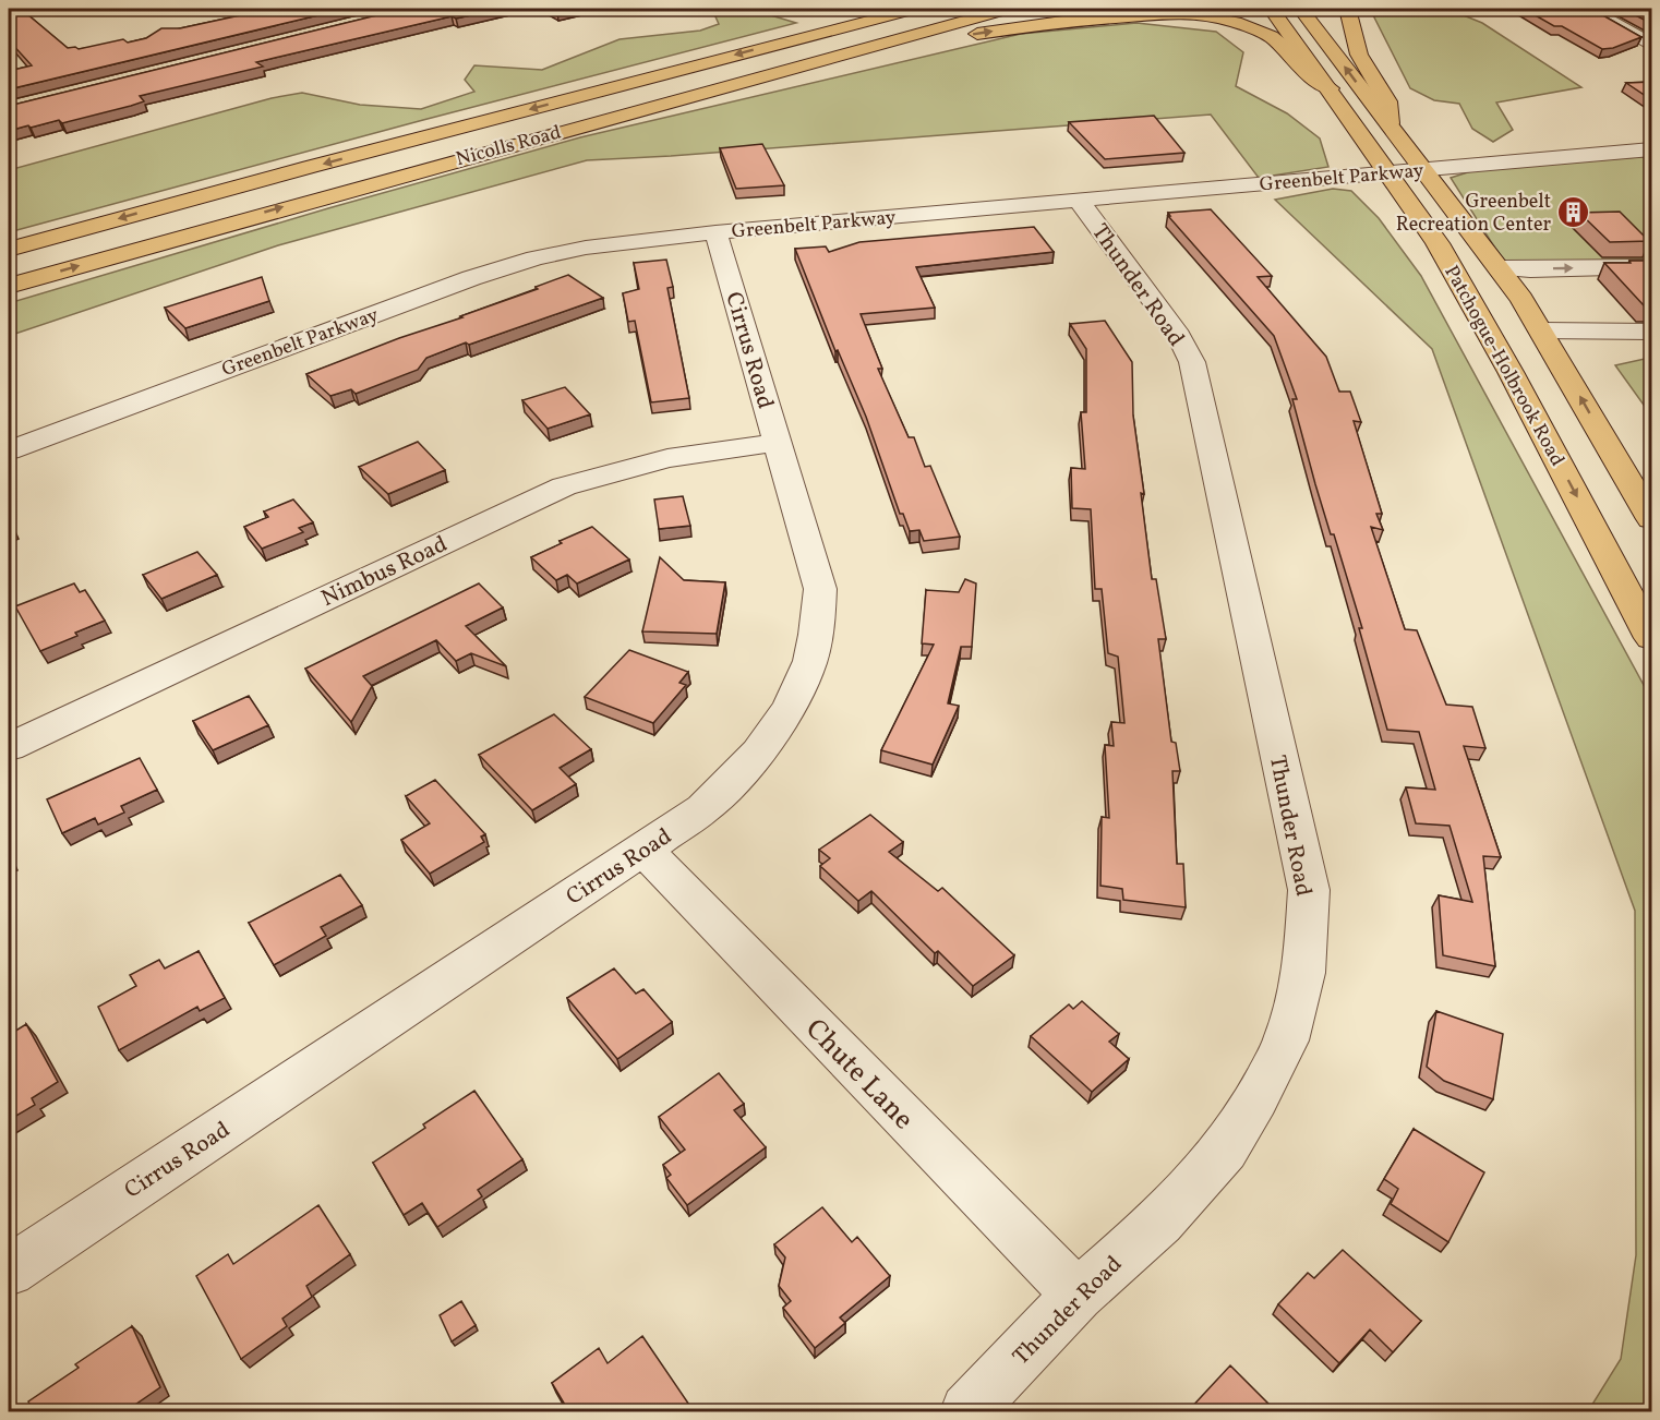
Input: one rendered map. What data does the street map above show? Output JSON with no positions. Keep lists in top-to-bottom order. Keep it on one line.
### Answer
{"streets":{"main road":["Nicolls Road","Patchogue-Holbrook Road"],"street":["Greenbelt Parkway","Thunder Road","Cirrus Road","Nimbus Road","Chute Lane"]},"crossings":[["Greenbelt Parkway","Thunder Road"],["Greenbelt Parkway","Cirrus Road"],["Greenbelt Parkway","Patchogue-Holbrook Road"],["Thunder Road","Chute Lane"],["Cirrus Road","Nimbus Road"],["Cirrus Road","Chute Lane"]],"places":{"building":["Greenbelt Recreation Center"]}}
